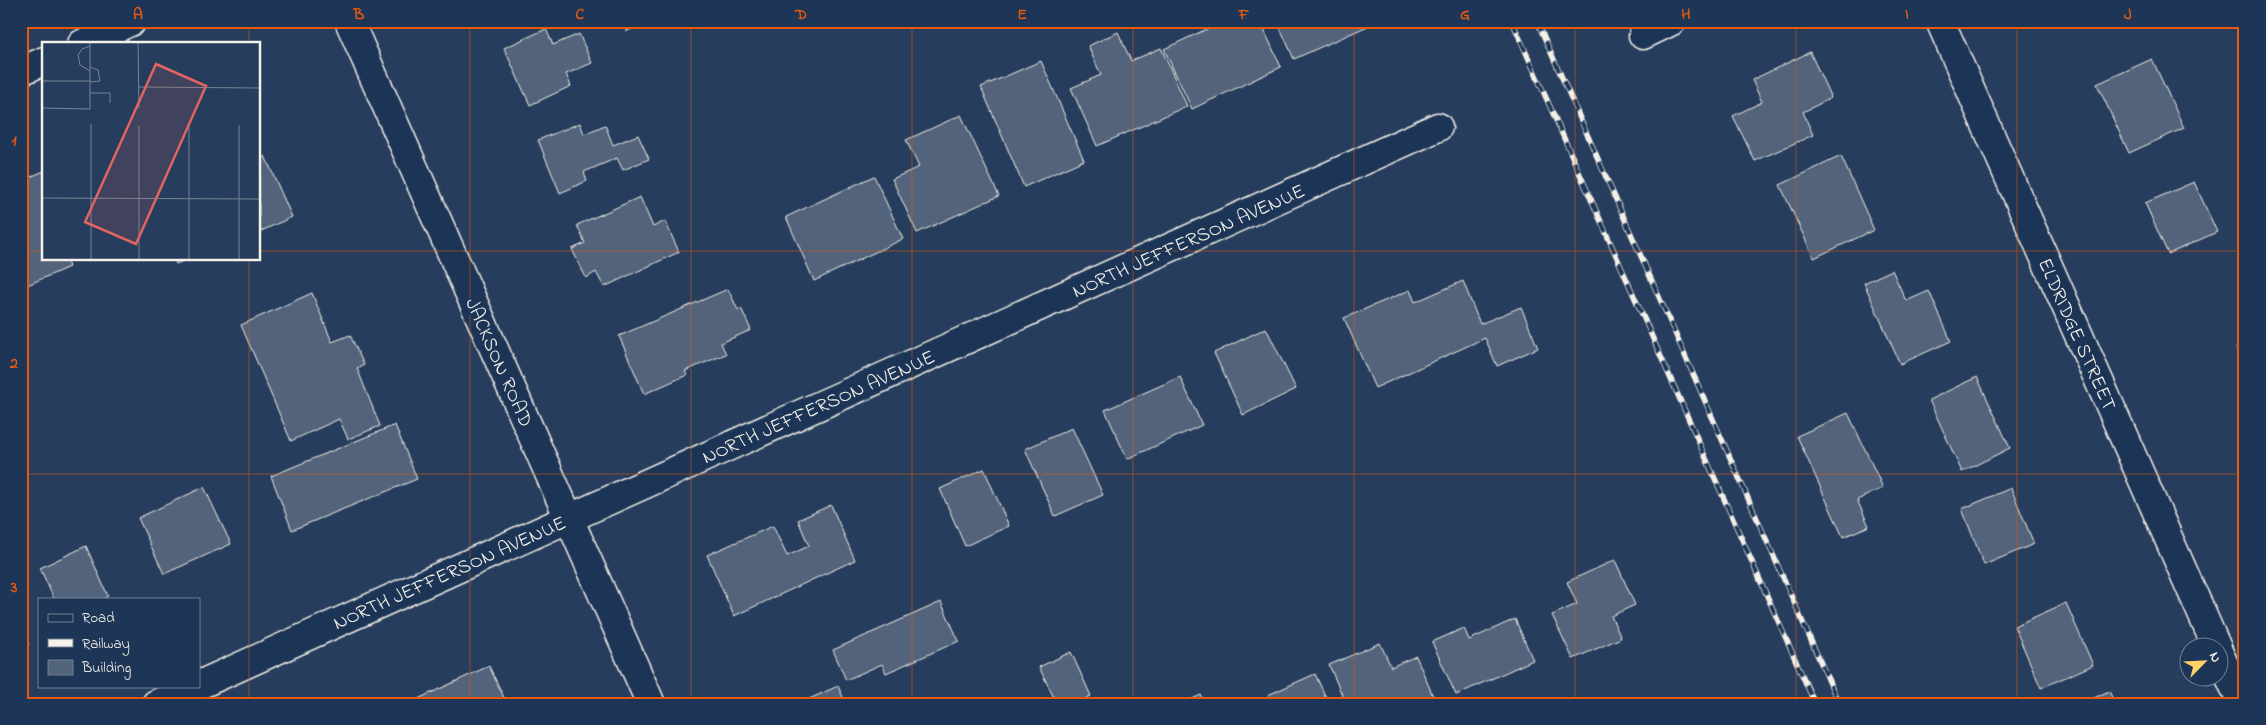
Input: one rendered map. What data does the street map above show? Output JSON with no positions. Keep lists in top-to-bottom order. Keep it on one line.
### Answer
{"streets":{"street":["NORTH JEFFERSON AVENUE","ELDRIDGE STREET","JACKSON ROAD"]},"crossings":[["NORTH JEFFERSON AVENUE","JACKSON ROAD"]],"legend":["Road","Railway","Building"],"north":"top right","grid":{"columns":["A","B","C","D","E","F","G","H","I","J"],"rows":["1","2","3"]}}
